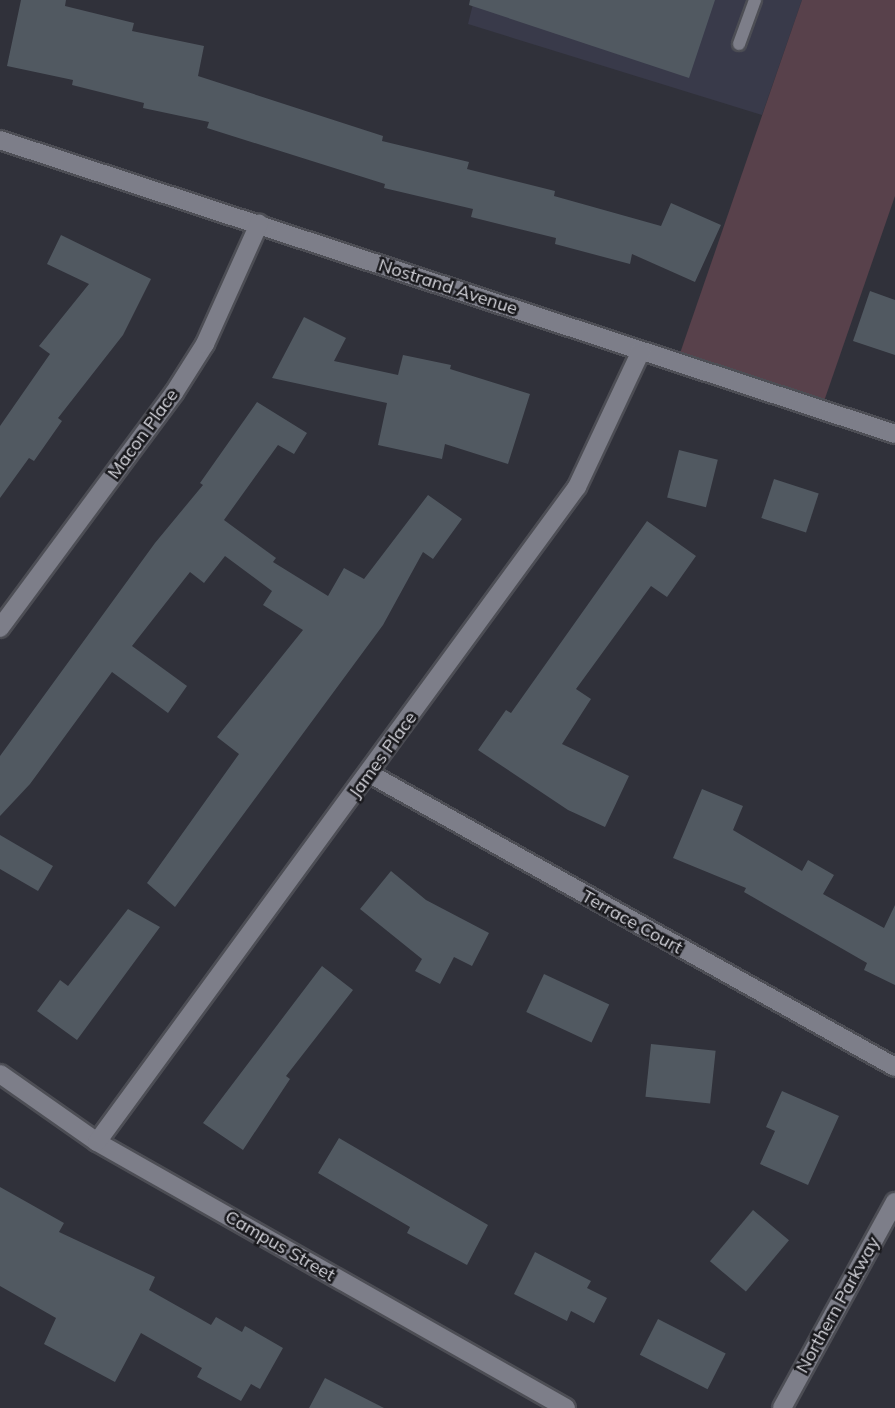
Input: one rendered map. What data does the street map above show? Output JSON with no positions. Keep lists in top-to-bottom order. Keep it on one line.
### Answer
{"streets":{"street":["Nostrand Avenue","Macon Place","James Place","Terrace Court","Campus Street","Northern Parkway"]},"crossings":[["Nostrand Avenue","Macon Place"],["Nostrand Avenue","James Place"],["James Place","Terrace Court"],["James Place","Campus Street"]]}
